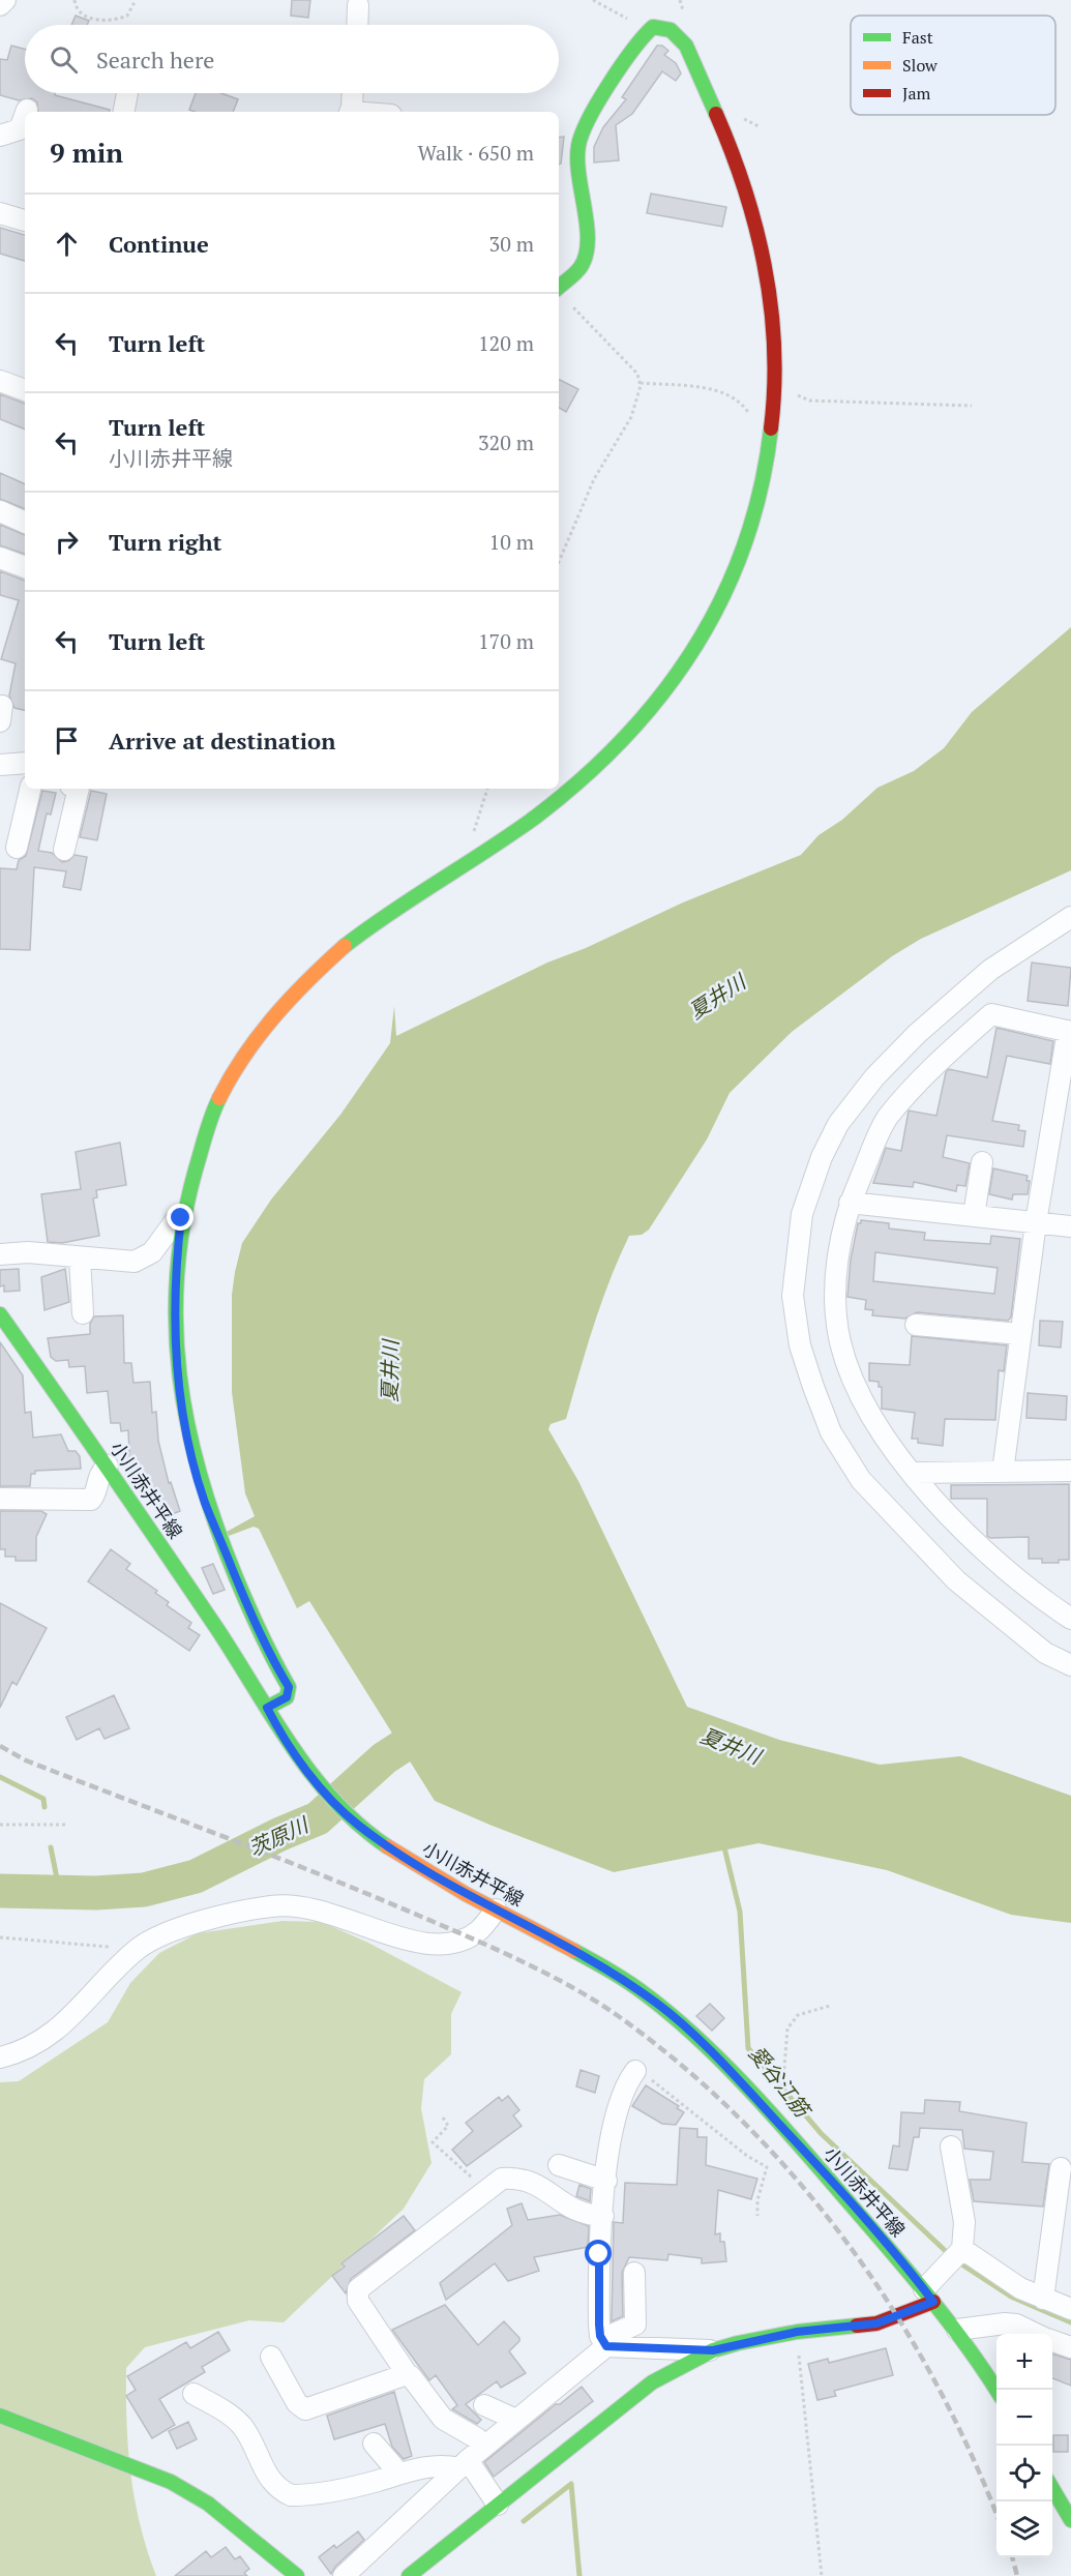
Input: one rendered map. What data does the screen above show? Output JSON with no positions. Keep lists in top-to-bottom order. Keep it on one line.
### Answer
{"streets":{"street":["小川赤井平線"]},"water":["夏井川","茨原川","愛谷江筋"],"legend":["Fast","Slow","Jam"],"page":{"search":"Search here","heading":["9 min","Walk · 650 m"],"list":[["Continue","30 m"],["Turn left","120 m"],["Turn left","小川赤井平線","320 m"],["Turn right","10 m"],["Turn left","170 m"],"Arrive at destination"],"map_buttons":["+","−"]}}
